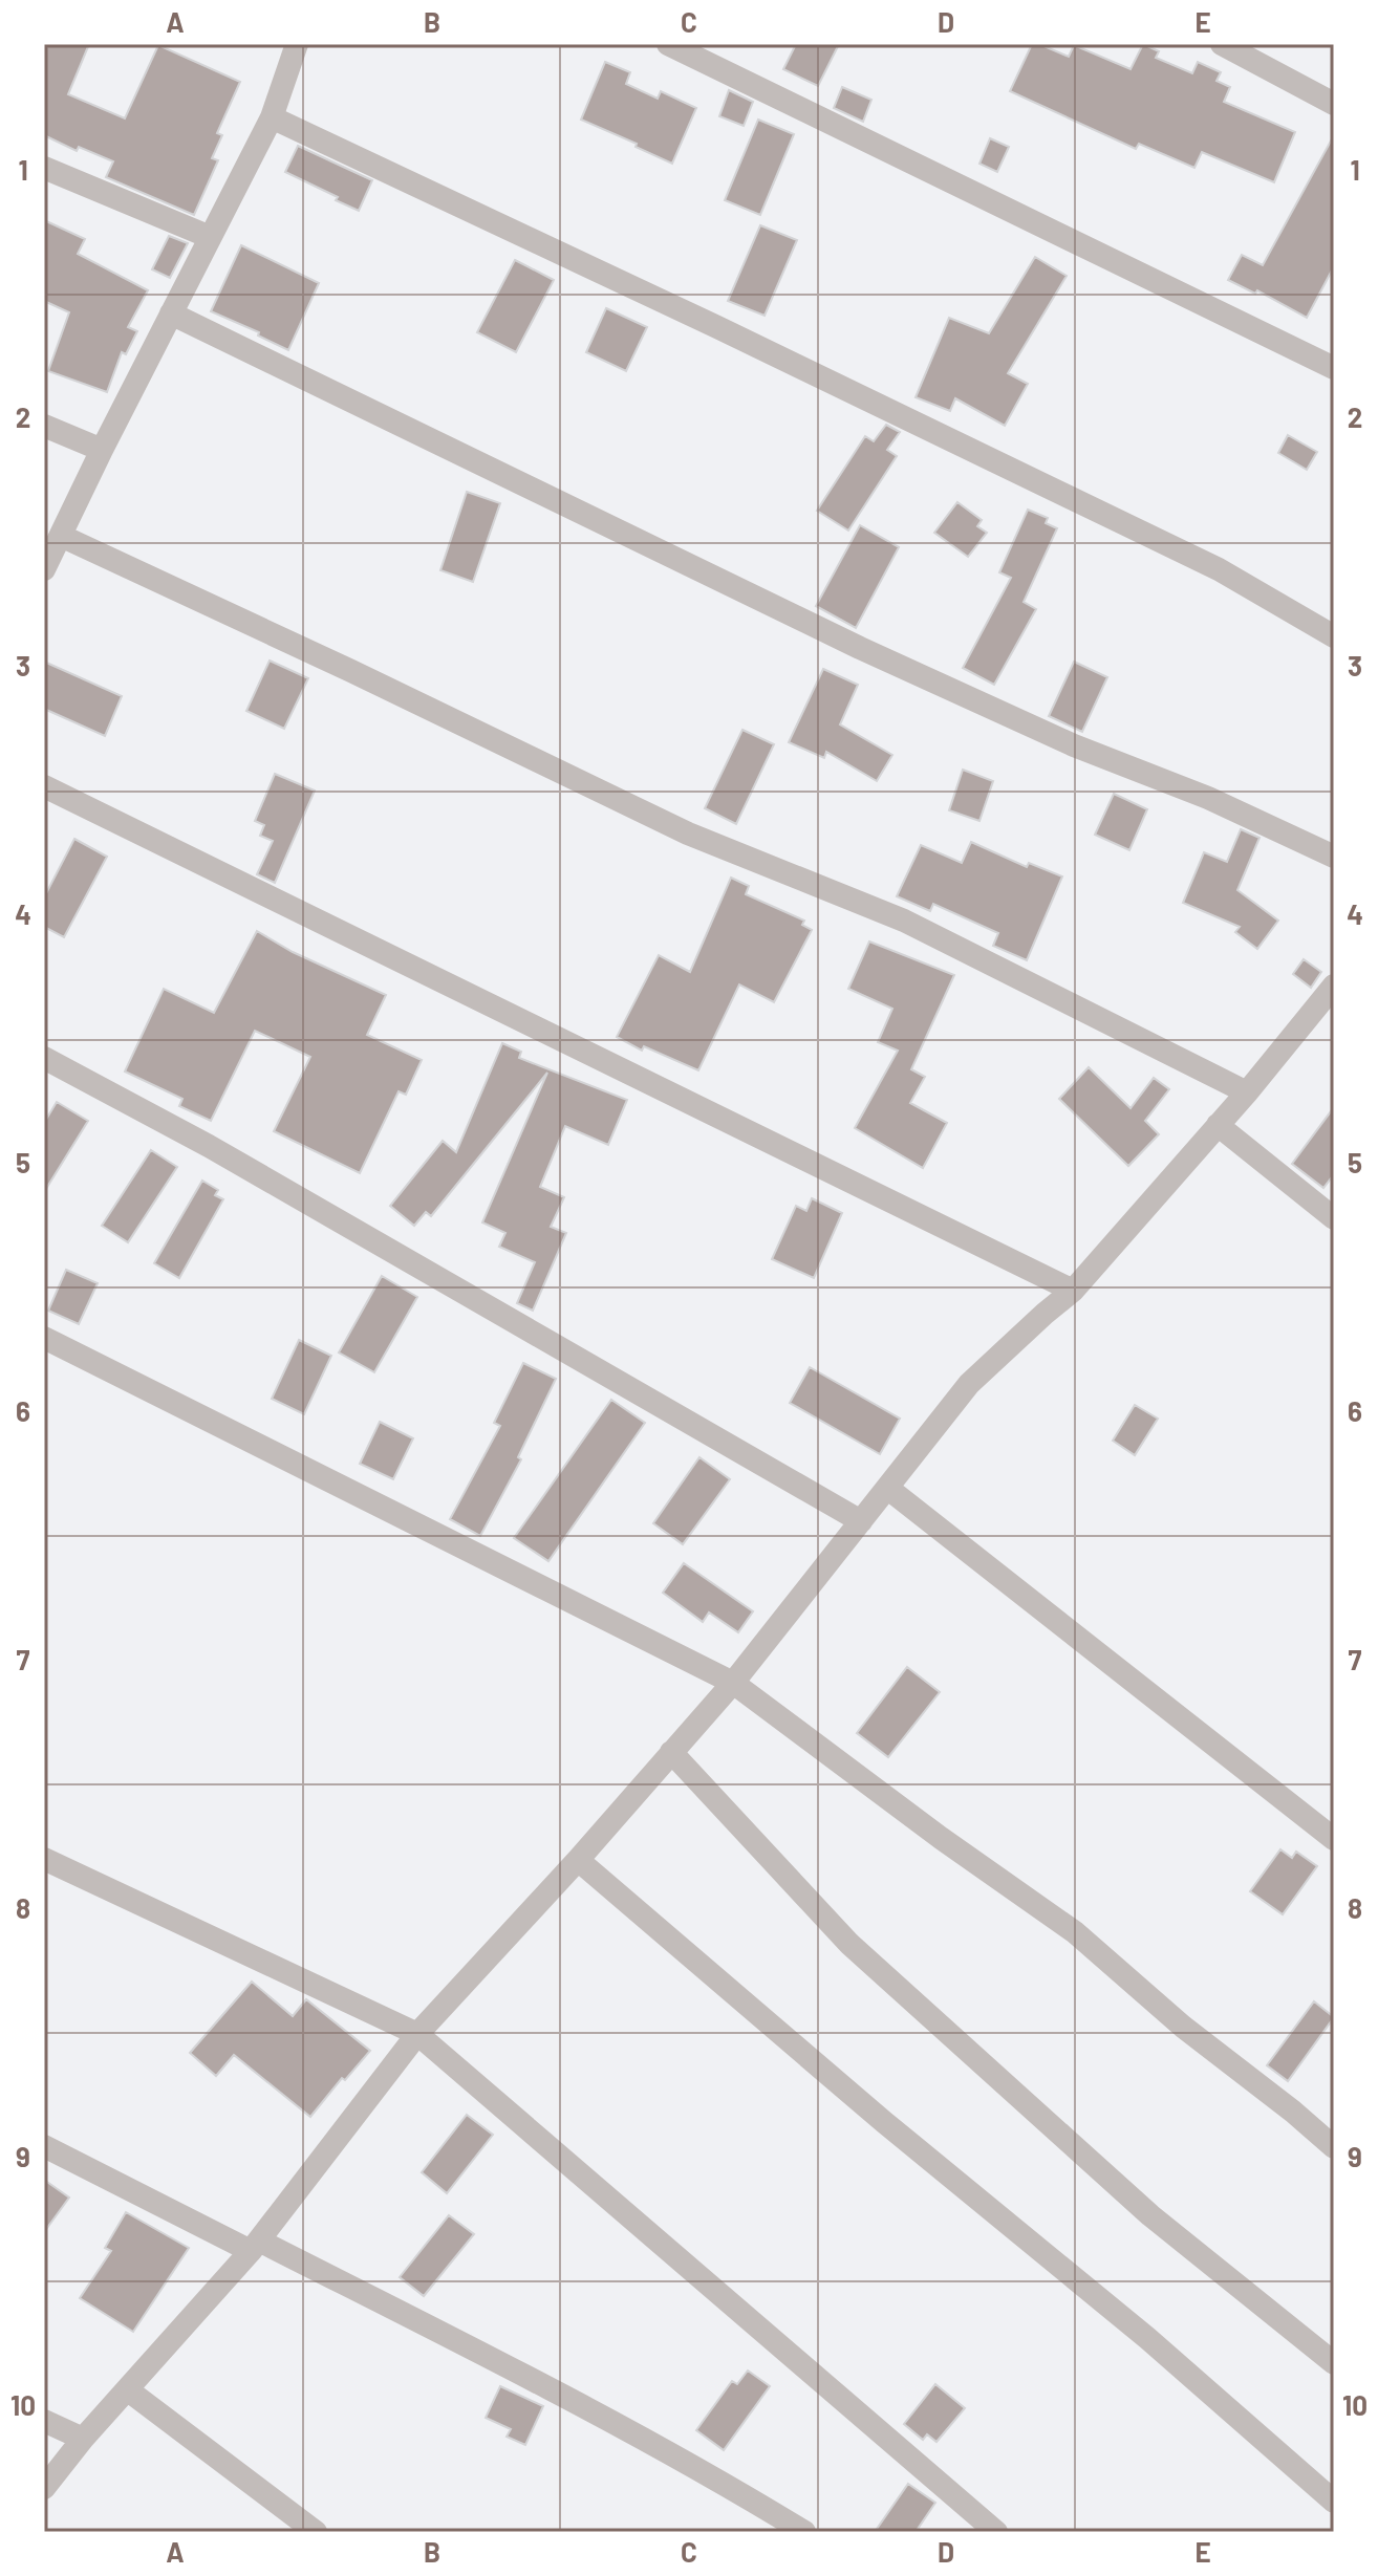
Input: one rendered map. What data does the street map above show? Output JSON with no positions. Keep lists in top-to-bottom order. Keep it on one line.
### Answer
{"grid":{"columns":["A","B","C","D","E"],"rows":["1","2","3","4","5","6","7","8","9","10"]}}
